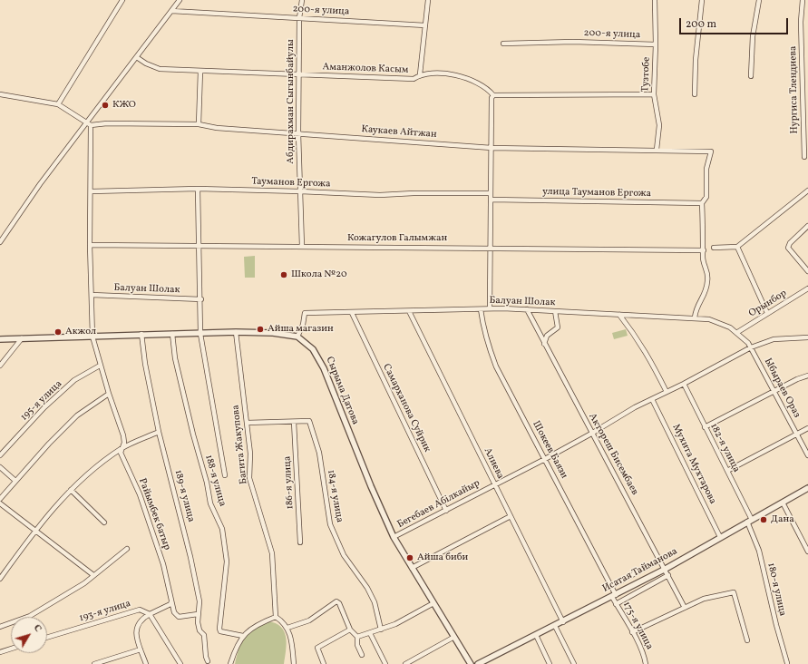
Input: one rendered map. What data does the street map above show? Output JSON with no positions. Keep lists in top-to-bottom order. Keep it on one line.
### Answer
{"streets":{"street":["200-я улица","Аманжолов Касым","Тузтобе","Нургиса Тлендиева","Абдирахман Сыгынбайулы","Каукаев Айтжан","Тауманов Ергожа","улица Тауманов Ергожа","Кожагулов Галымжан","Балуан Шолак","Орынбор","Ыбыраев Ораз","Сырыма Датова","195-я улица","Самарханова Суйрик","Багита Жакупова","182-я улица","Шокеев Баязи","Актореш Бисембаев","Алиева","Мухита Мухтарова","188-я улица","186-я улица","189-я улица","184-я улица","Бегебаев Абілкайыр","Райымбек батыр","Исатая Тайманова","180-я улица","193-я улица","175-я улица"]},"crossings":[["200-я улица","Тузтобе"],["200-я улица","Абдирахман Сыгынбайулы"],["Аманжолов Касым","Абдирахман Сыгынбайулы"],["Тузтобе","Каукаев Айтжан"],["Абдирахман Сыгынбайулы","Каукаев Айтжан"],["Абдирахман Сыгынбайулы","Тауманов Ергожа"],["Абдирахман Сыгынбайулы","Кожагулов Галымжан"],["Каукаев Айтжан","улица Тауманов Ергожа"],["Каукаев Айтжан","Райымбек батыр"],["Тауманов Ергожа","188-я улица"],["Тауманов Ергожа","Райымбек батыр"],["Кожагулов Галымжан","188-я улица"],["Кожагулов Галымжан","Райымбек батыр"],["Балуан Шолак","Орынбор"],["Балуан Шолак","Ыбыраев Ораз"],["Балуан Шолак","Сырыма Датова"],["Балуан Шолак","Самарханова Суйрик"],["Балуан Шолак","Шокеев Баязи"],["Балуан Шолак","Актореш Бисембаев"],["Балуан Шолак","Алиева"],["Балуан Шолак","188-я улица"],["Балуан Шолак","Райымбек батыр"],["Орынбор","Ыбыраев Ораз"],["Ыбыраев Ораз","Бегебаев Абілкайыр"],["Сырыма Датова","Бегебаев Абілкайыр"],["195-я улица","Райымбек батыр"],["Самарханова Суйрик","Бегебаев Абілкайыр"],["182-я улица","Бегебаев Абілкайыр"],["182-я улица","Исатая Тайманова"],["182-я улица","180-я улица"],["Шокеев Баязи","Бегебаев Абілкайыр"],["Шокеев Баязи","Исатая Тайманова"],["Шокеев Баязи","175-я улица"],["Актореш Бисембаев","Бегебаев Абілкайыр"],["Актореш Бисембаев","Исатая Тайманова"],["Алиева","Бегебаев Абілкайыр"],["Алиева","Исатая Тайманова"],["Мухита Мухтарова","Бегебаев Абілкайыр"],["Мухита Мухтарова","Исатая Тайманова"],["186-я улица","184-я улица"],["189-я улица","Райымбек батыр"],["Исатая Тайманова","180-я улица"],["Исатая Тайманова","175-я улица"]],"places":["КЖО","Школа №20","Айша магазин","Акжол","Дана","Айша биби"],"scale_bar":"200 m","north":"top right"}
